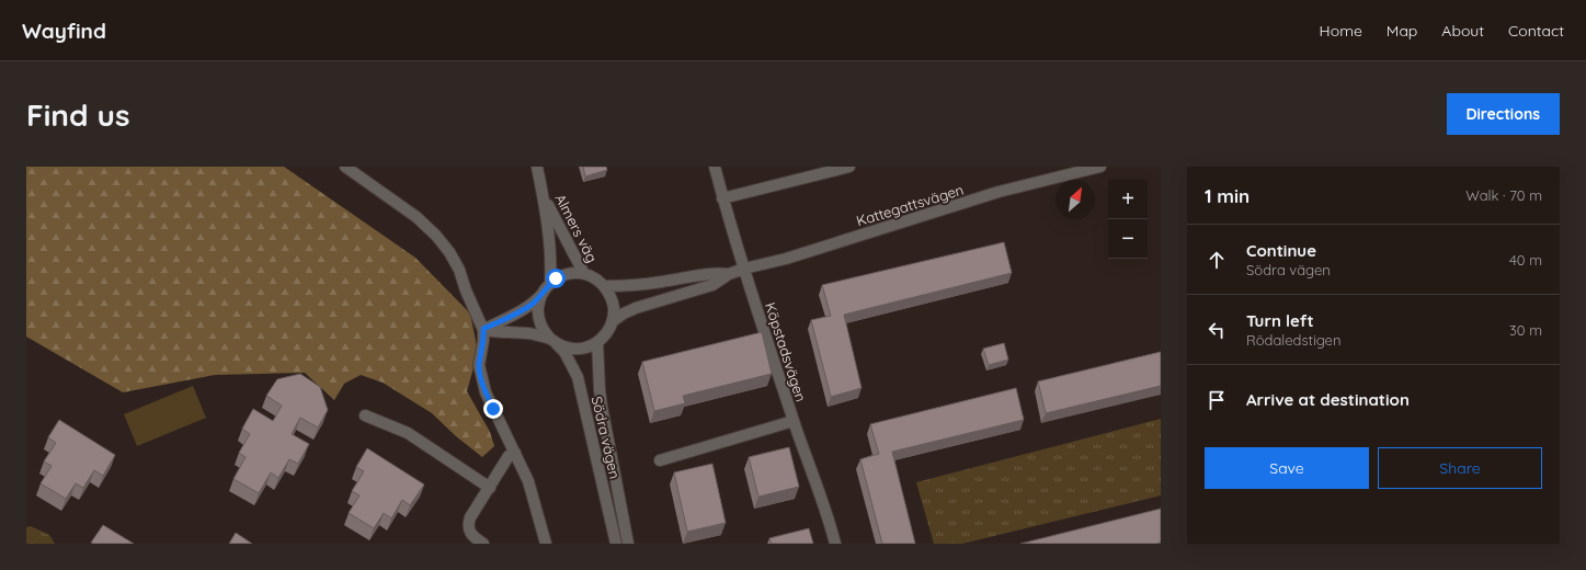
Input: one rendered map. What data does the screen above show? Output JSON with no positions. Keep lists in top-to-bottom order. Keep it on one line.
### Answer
{"streets":{"street":["Kattegattsvägen","Almers väg","Köpstadsvägen","Södra vägen"]},"crossings":[["Kattegattsvägen","Almers väg"],["Kattegattsvägen","Köpstadsvägen"],["Kattegattsvägen","Södra vägen"],["Almers väg","Södra vägen"]],"north":"top right","page":{"header":"Wayfind","nav":["Home","Map","About","Contact"],"buttons":["Directions",["Save","Share"]],"title":"Find us","heading":["1 min","Walk · 70 m"],"map_buttons":["+","−"],"list":[["Continue","Södra vägen","40 m"],["Turn left","Rödaledstigen","30 m"],"Arrive at destination"]}}
